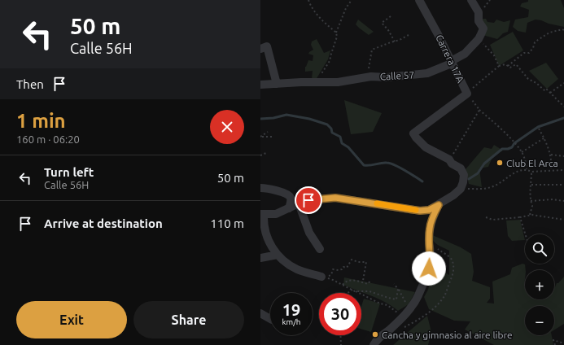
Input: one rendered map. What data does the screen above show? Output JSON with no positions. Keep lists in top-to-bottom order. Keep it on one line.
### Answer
{"streets":{"street":["Carrera 17A","Calle 57"]},"crossings":[["Carrera 17A","Calle 57"]],"places":["Club El Arca","Cancha y gimnasio al aire libre"],"page":{"turn":["50 m","Calle 56H"],"then":"Then","heading":["1 min","160 m · 06:20"],"list":[{"name":"Turn left","note":"Calle 56H","value":"50 m"},{"name":"Arrive at destination","value":"110 m"}],"map_buttons":["+","−"],"speed":"19 km/h","limit":"30","buttons":["Exit","Share"]}}
